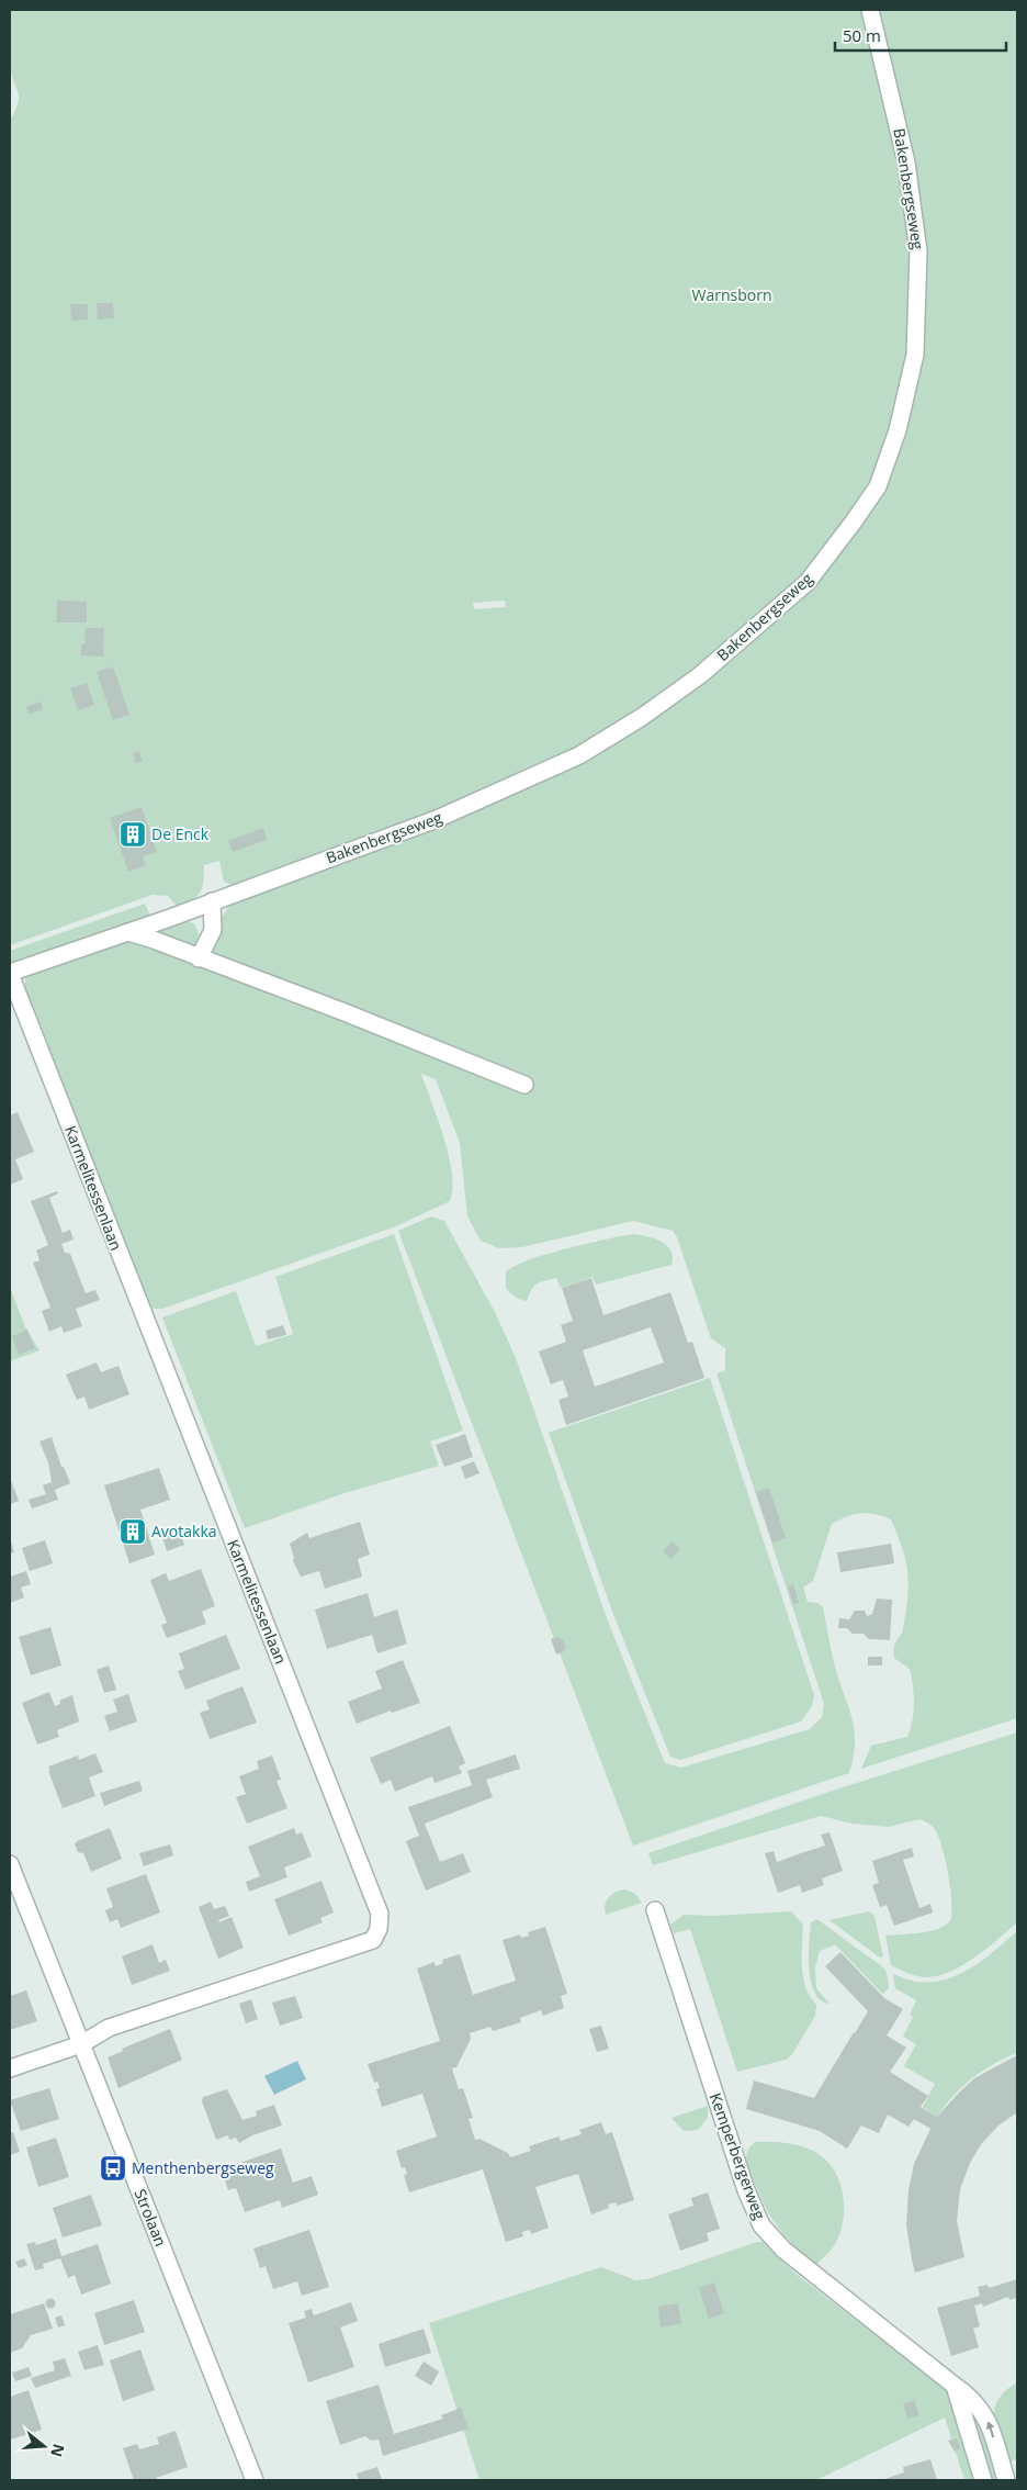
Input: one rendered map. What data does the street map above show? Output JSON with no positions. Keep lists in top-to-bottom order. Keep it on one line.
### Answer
{"streets":{"street":["Bakenbergseweg","Karmelitessenlaan","Kemperbergerweg","Strolaan"]},"crossings":[["Bakenbergseweg","Karmelitessenlaan"],["Karmelitessenlaan","Strolaan"]],"parks":["Warnsborn"],"places":{"building":["De Enck","Avotakka"],"bus stop":["Menthenbergseweg"]},"scale_bar":"50 m","north":"right"}
